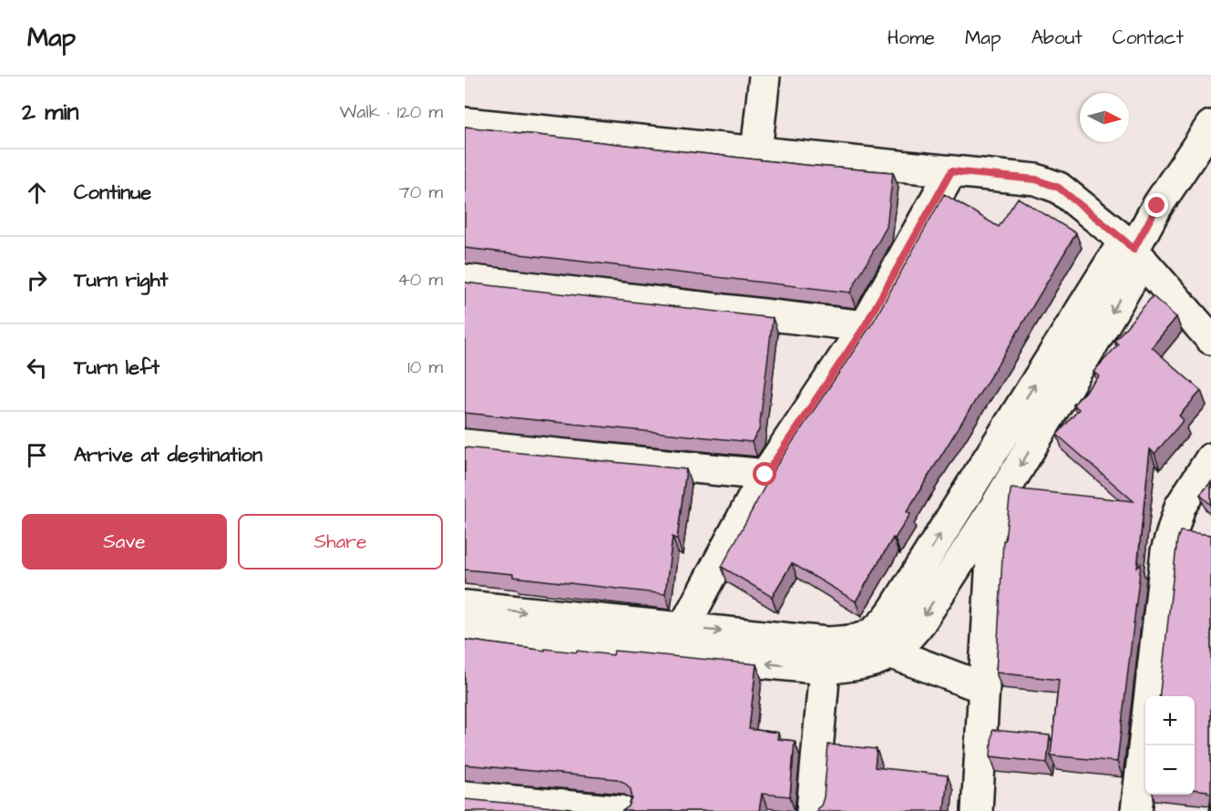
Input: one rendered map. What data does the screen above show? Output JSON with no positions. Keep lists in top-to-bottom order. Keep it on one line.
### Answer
{"north":"right","page":{"header":"Map","nav":["Home","Map","About","Contact"],"heading":["2 min","Walk · 120 m"],"list":[["Continue","70 m"],["Turn right","40 m"],["Turn left","10 m"],"Arrive at destination"],"buttons":["Save","Share"],"map_buttons":["+","−"]}}
